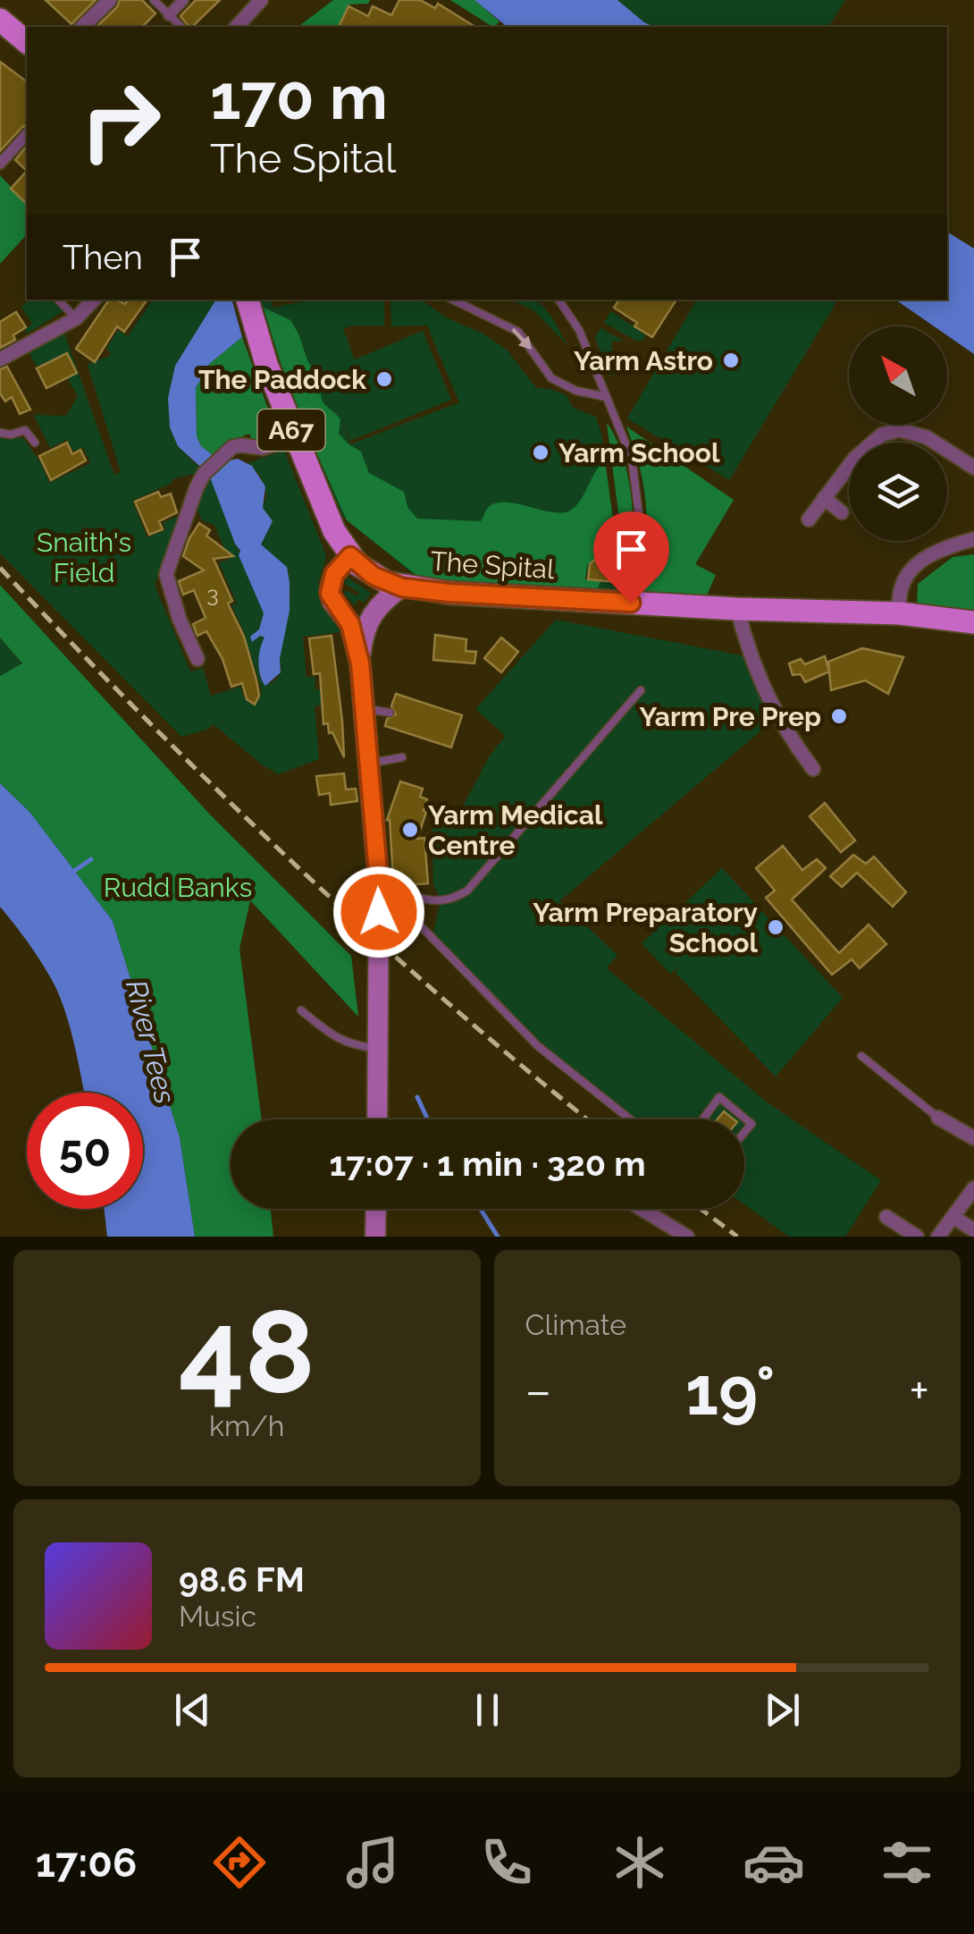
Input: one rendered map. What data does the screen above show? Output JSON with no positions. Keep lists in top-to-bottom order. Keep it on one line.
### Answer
{"streets":{"main road":["A67","The Spital"]},"water":["River Tees"],"parks":["Snaith's Field","Rudd Banks"],"places":["Yarm Astro","The Paddock","Yarm School","Yarm Pre Prep","Yarm Medical Centre","Yarm Preparatory School"],"house_numbers":["3"],"north":"top left","page":{"turn":["170 m","The Spital"],"then":"Then","limit":"50","trip":"17:07 · 1 min · 320 m","tile":[["48","km/h"],"Climate"],"heat":["−","19°","+"],"song":["98.6 FM","Music"],"tabs":"17:06"}}
